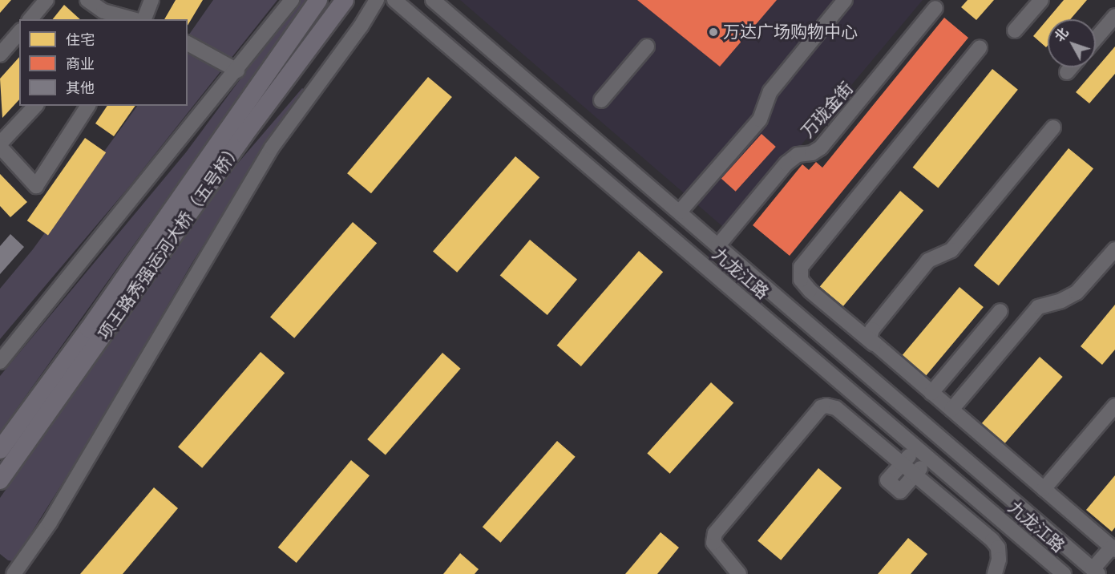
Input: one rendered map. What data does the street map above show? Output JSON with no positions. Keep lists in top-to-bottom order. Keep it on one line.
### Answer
{"streets":{"main road":["项王路秀强运河大桥（五号桥）"],"street":["万珑金街","九龙江路"]},"crossings":[["万珑金街","九龙江路"]],"places":["万达广场购物中心"],"legend":["住宅","商业","其他"],"north":"top left"}
